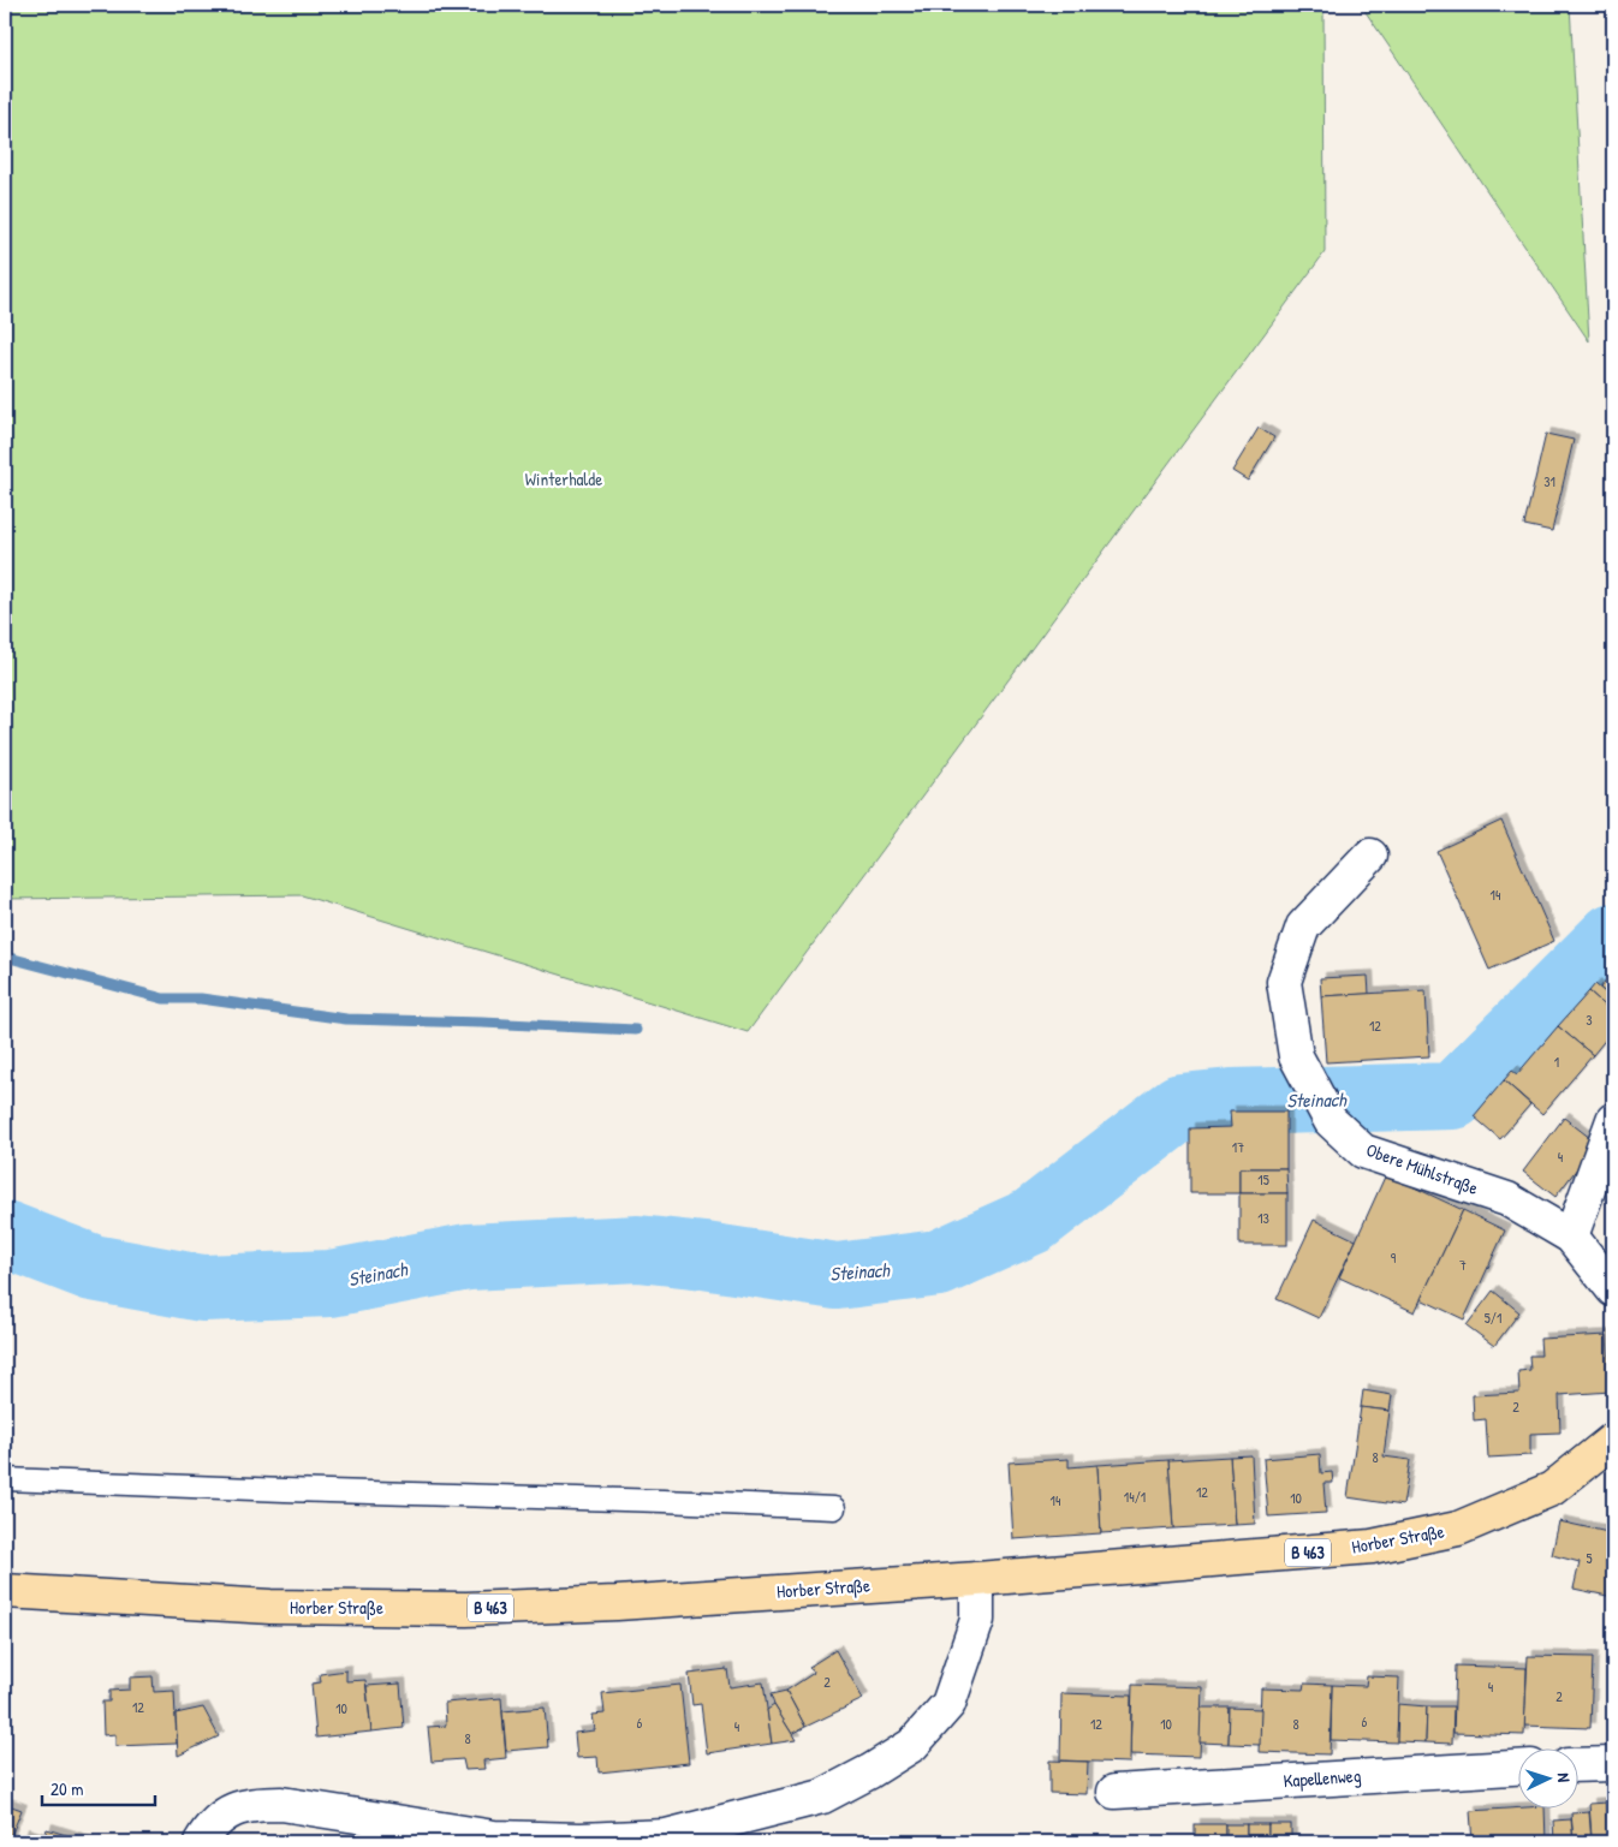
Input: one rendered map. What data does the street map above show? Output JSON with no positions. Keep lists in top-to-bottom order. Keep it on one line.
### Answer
{"streets":{"main road":["Horber Straße","B 463"],"street":["Obere Mühlstraße","Kapellenweg"]},"water":["Steinach"],"parks":["Winterhalde"],"house_numbers":["31","14","3","12","1","17","4","15","13","9","7","5/1","2","8","12","14/1","10","14","5","2","4","2","12","10","6","6","12","10","8","4","8"],"scale_bar":"20 m","north":"right"}
